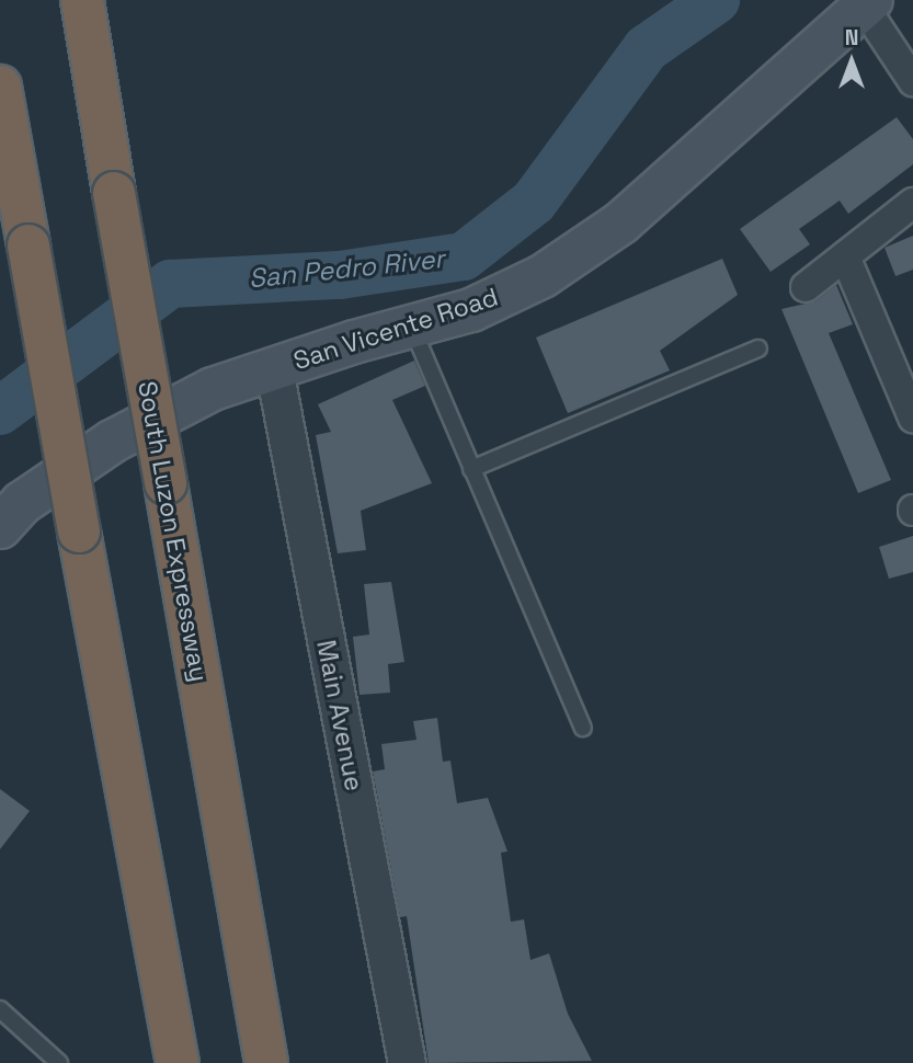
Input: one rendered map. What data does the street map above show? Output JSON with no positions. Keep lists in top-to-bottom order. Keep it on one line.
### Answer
{"streets":{"highway":["South Luzon Expressway"],"main road":["San Vicente Road"],"street":["Main Avenue"]},"crossings":[["San Vicente Road","Main Avenue"]],"water":["San Pedro River"],"north":"top"}
